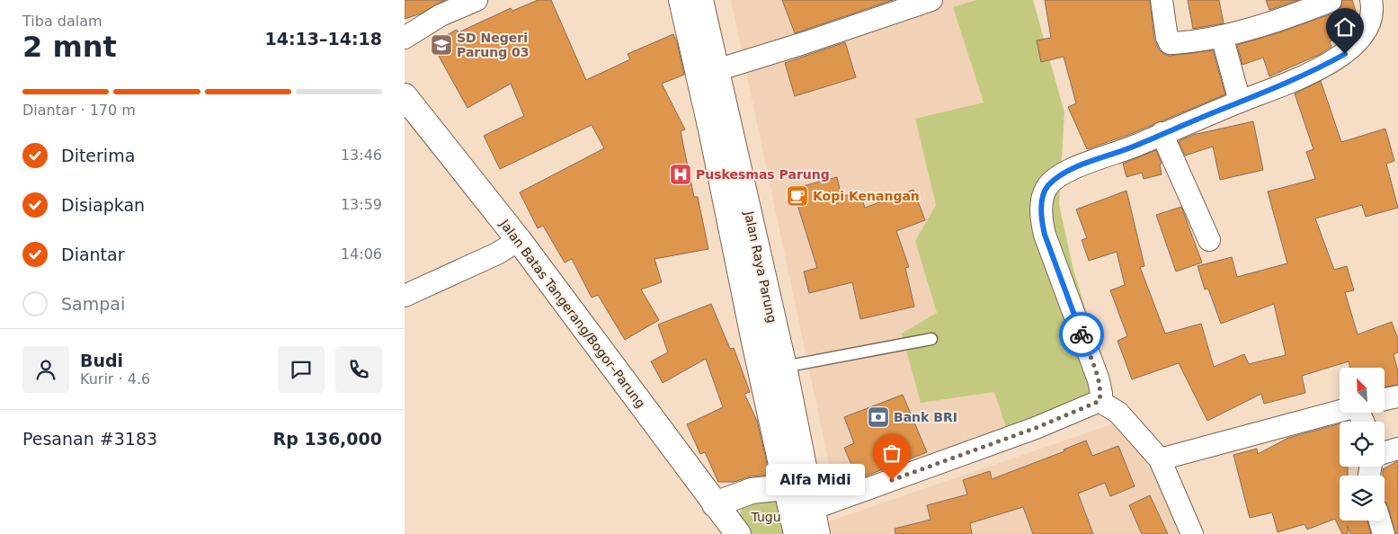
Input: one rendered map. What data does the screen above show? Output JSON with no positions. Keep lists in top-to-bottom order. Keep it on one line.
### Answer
{"streets":{"main road":["Jalan Raya Parung","Jalan Batas Tangerang/Bogor–Parung"]},"parks":["Tugu"],"places":{"school or university":["SD Negeri Parung 03"],"hospital":["Puskesmas Parung"],"cafe":["Kopi Kenangan"],"bank":["Bank BRI"],"other":["Alfa Midi"]},"north":"top left","page":{"heading":["2 mnt","Tiba dalam","14:13–14:18"],"panel":["Budi","Kurir · 4.6","Pesanan #3183","Rp 136,000"],"bar":"Diantar · 170 m","list":[["Diterima","13:46"],["Disiapkan","13:59"],["Diantar","14:06"],"Sampai"],"bubble":"Alfa Midi"}}
